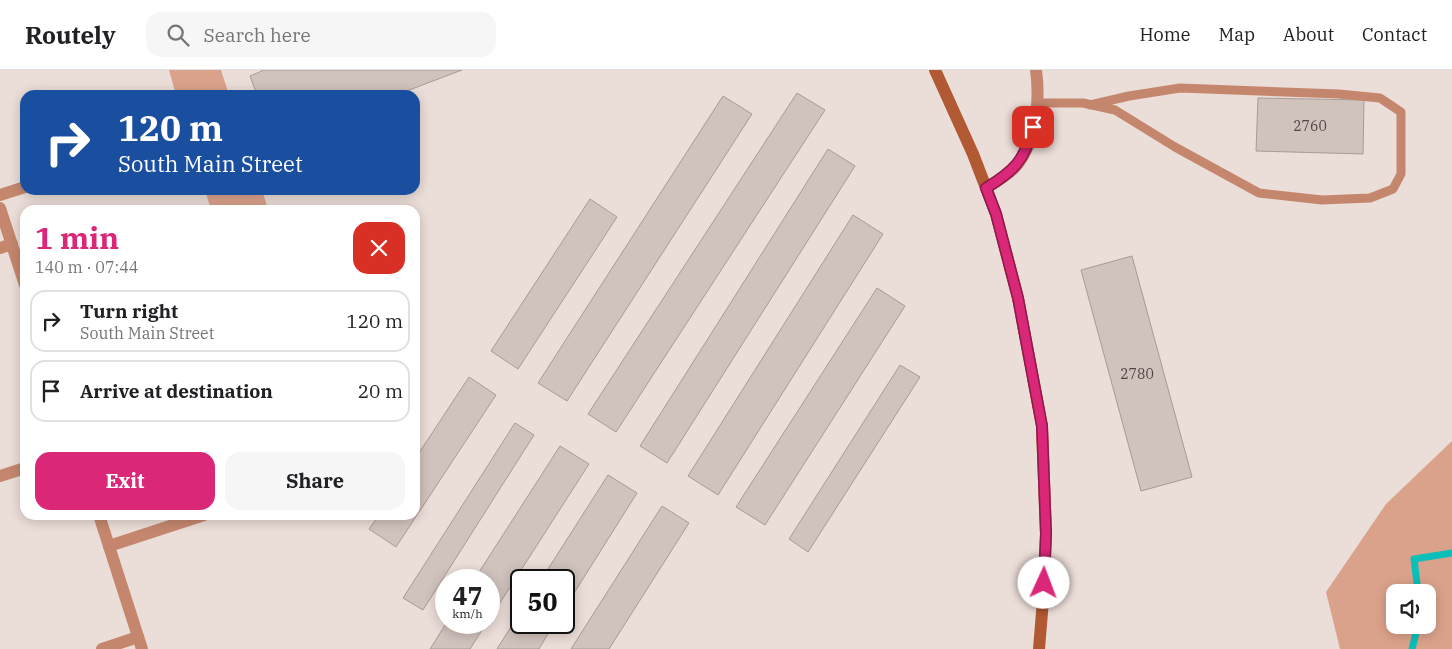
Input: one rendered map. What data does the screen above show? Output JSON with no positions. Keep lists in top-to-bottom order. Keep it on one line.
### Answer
{"house_numbers":["2760","2780"],"page":{"header":"Routely","search":"Search here","nav":["Home","Map","About","Contact"],"turn":["120 m","South Main Street"],"heading":["1 min","140 m · 07:44"],"list":[{"name":"Turn right","note":"South Main Street","value":"120 m"},{"name":"Arrive at destination","value":"20 m"}],"buttons":["Exit","Share"],"speed":"47 km/h","limit":"50"}}
